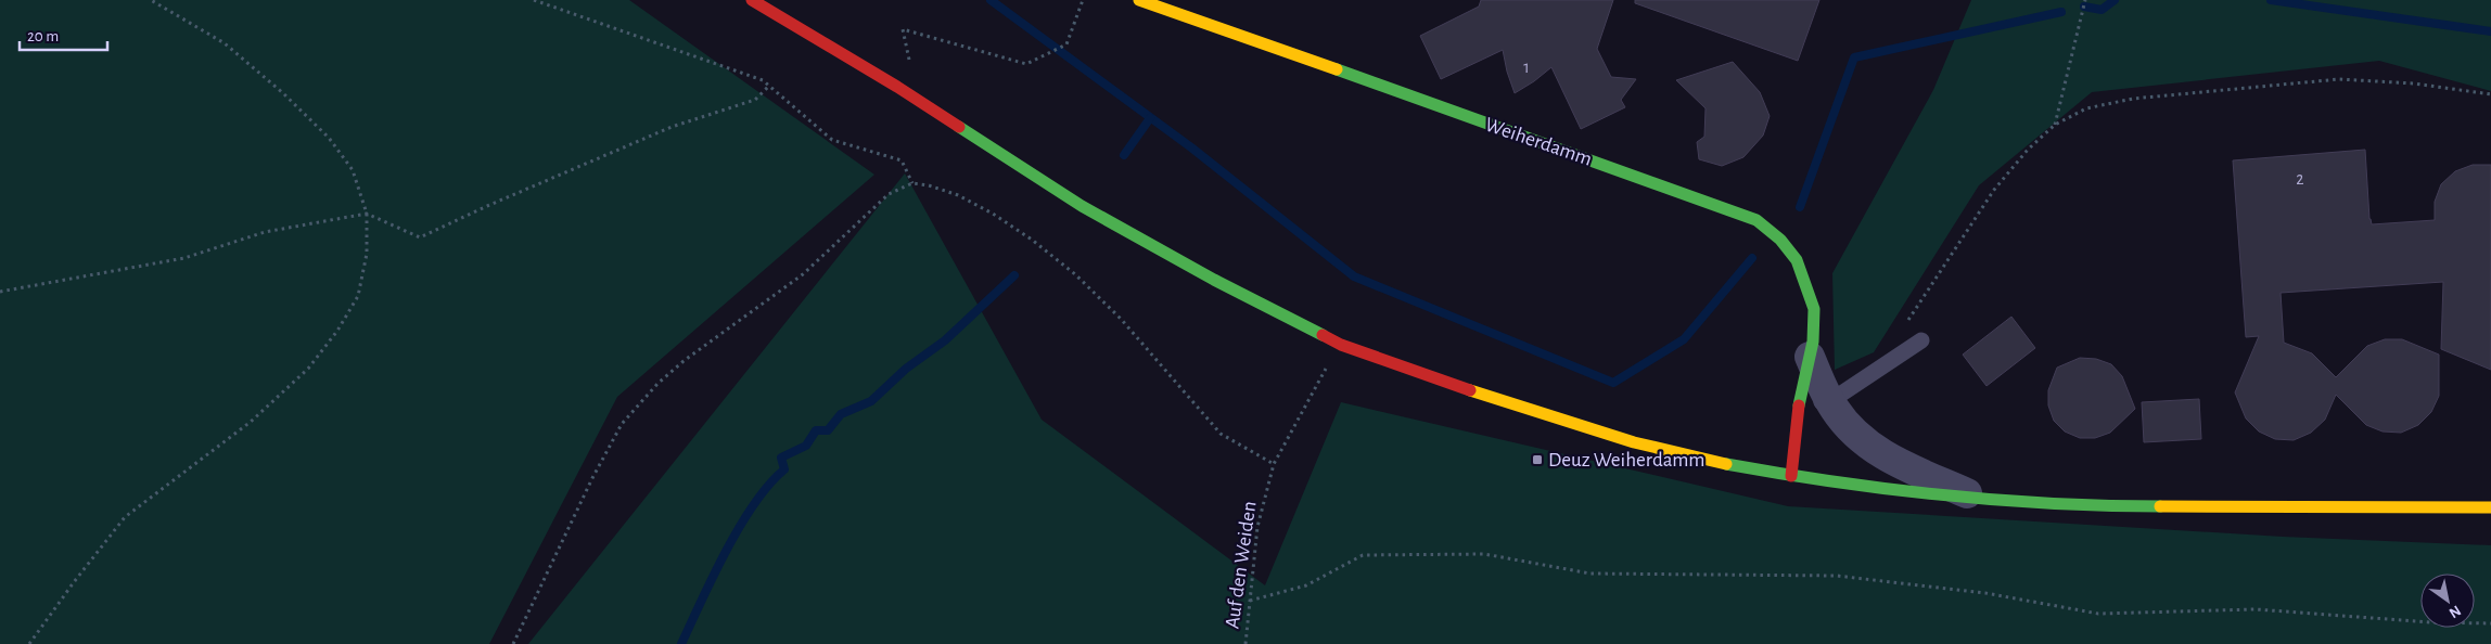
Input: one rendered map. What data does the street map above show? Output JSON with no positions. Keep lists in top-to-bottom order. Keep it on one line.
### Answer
{"streets":{"main road":["Weiherdamm"],"path":["Auf den Weiden"]},"places":{"transit":["Deuz Weiherdamm"]},"house_numbers":["1","2"],"scale_bar":"20 m","north":"bottom right"}
